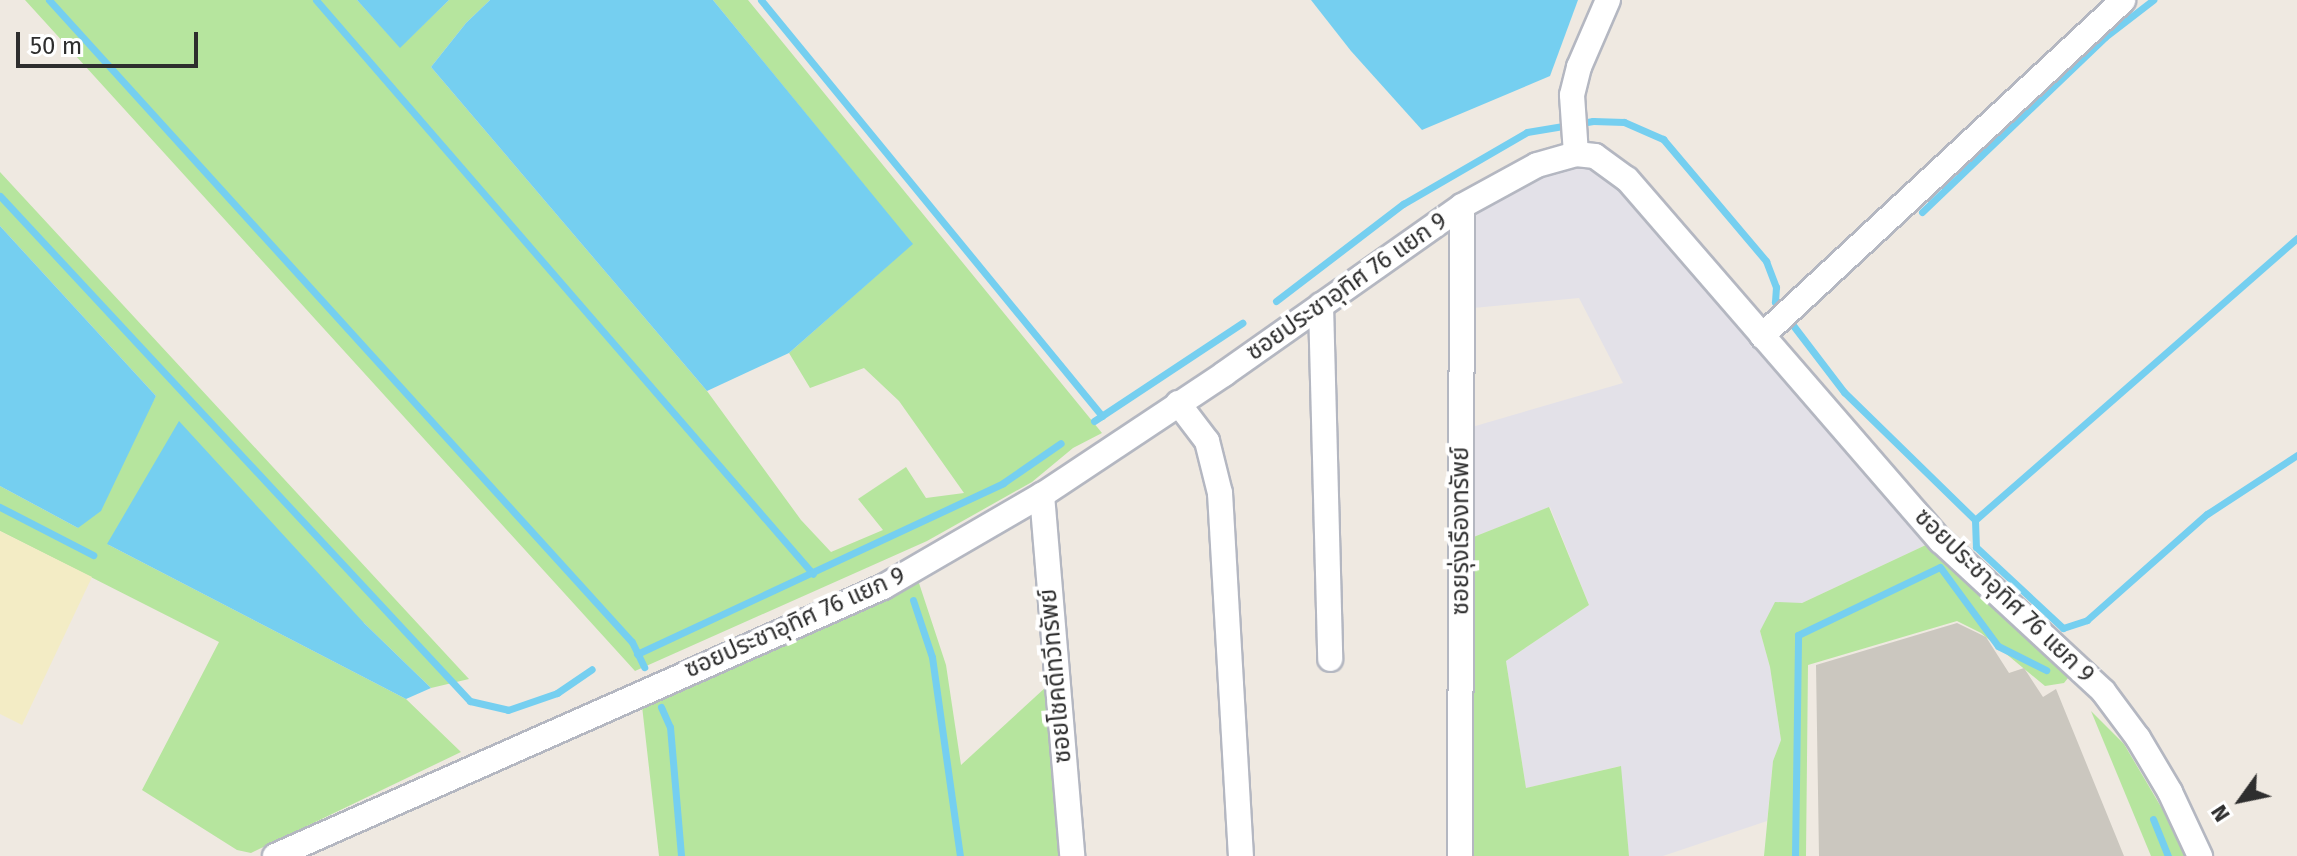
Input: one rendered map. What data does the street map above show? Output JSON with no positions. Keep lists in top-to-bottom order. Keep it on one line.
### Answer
{"streets":{"street":["ซอยประชาอุทิศ 76 แยก 9","ซอยรุ่งเรืองทรัพย์","ซอยโชคดีทวีทรัพย์"]},"crossings":[["ซอยประชาอุทิศ 76 แยก 9","ซอยรุ่งเรืองทรัพย์"],["ซอยประชาอุทิศ 76 แยก 9","ซอยโชคดีทวีทรัพย์"]],"scale_bar":"50 m","north":"bottom left"}
